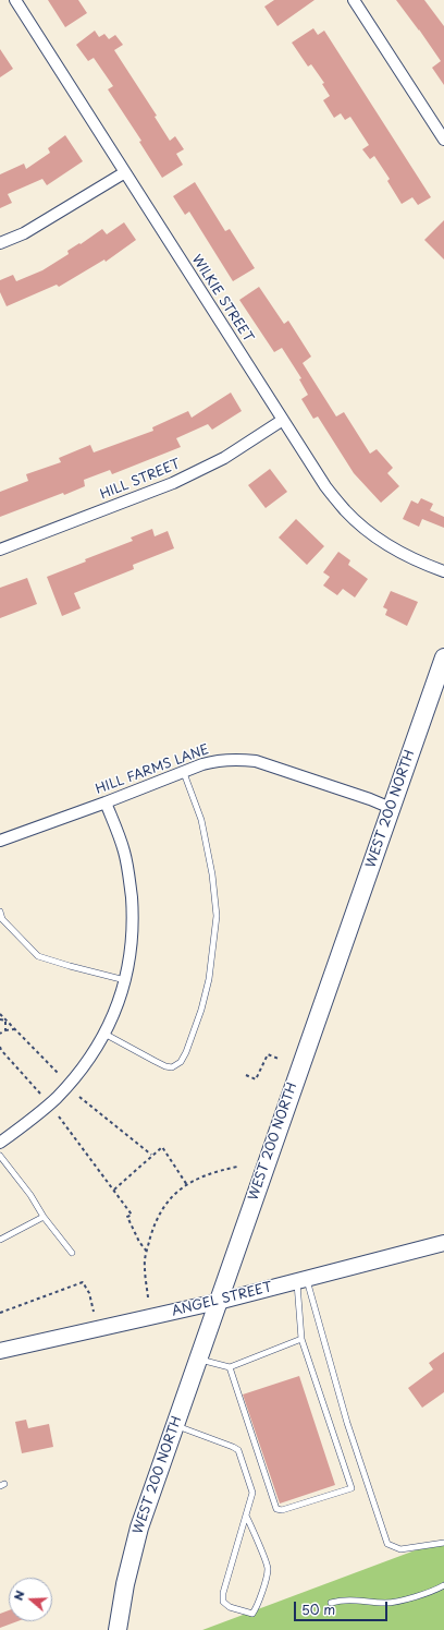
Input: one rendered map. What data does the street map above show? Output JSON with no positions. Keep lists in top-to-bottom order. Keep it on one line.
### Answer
{"streets":{"main road":["WEST 200 NORTH"],"street":["WILKIE STREET","HILL STREET","HILL FARMS LANE","ANGEL STREET"]},"crossings":[["WILKIE STREET","HILL STREET"],["HILL FARMS LANE","WEST 200 NORTH"],["WEST 200 NORTH","ANGEL STREET"]],"scale_bar":"50 m","north":"left"}
